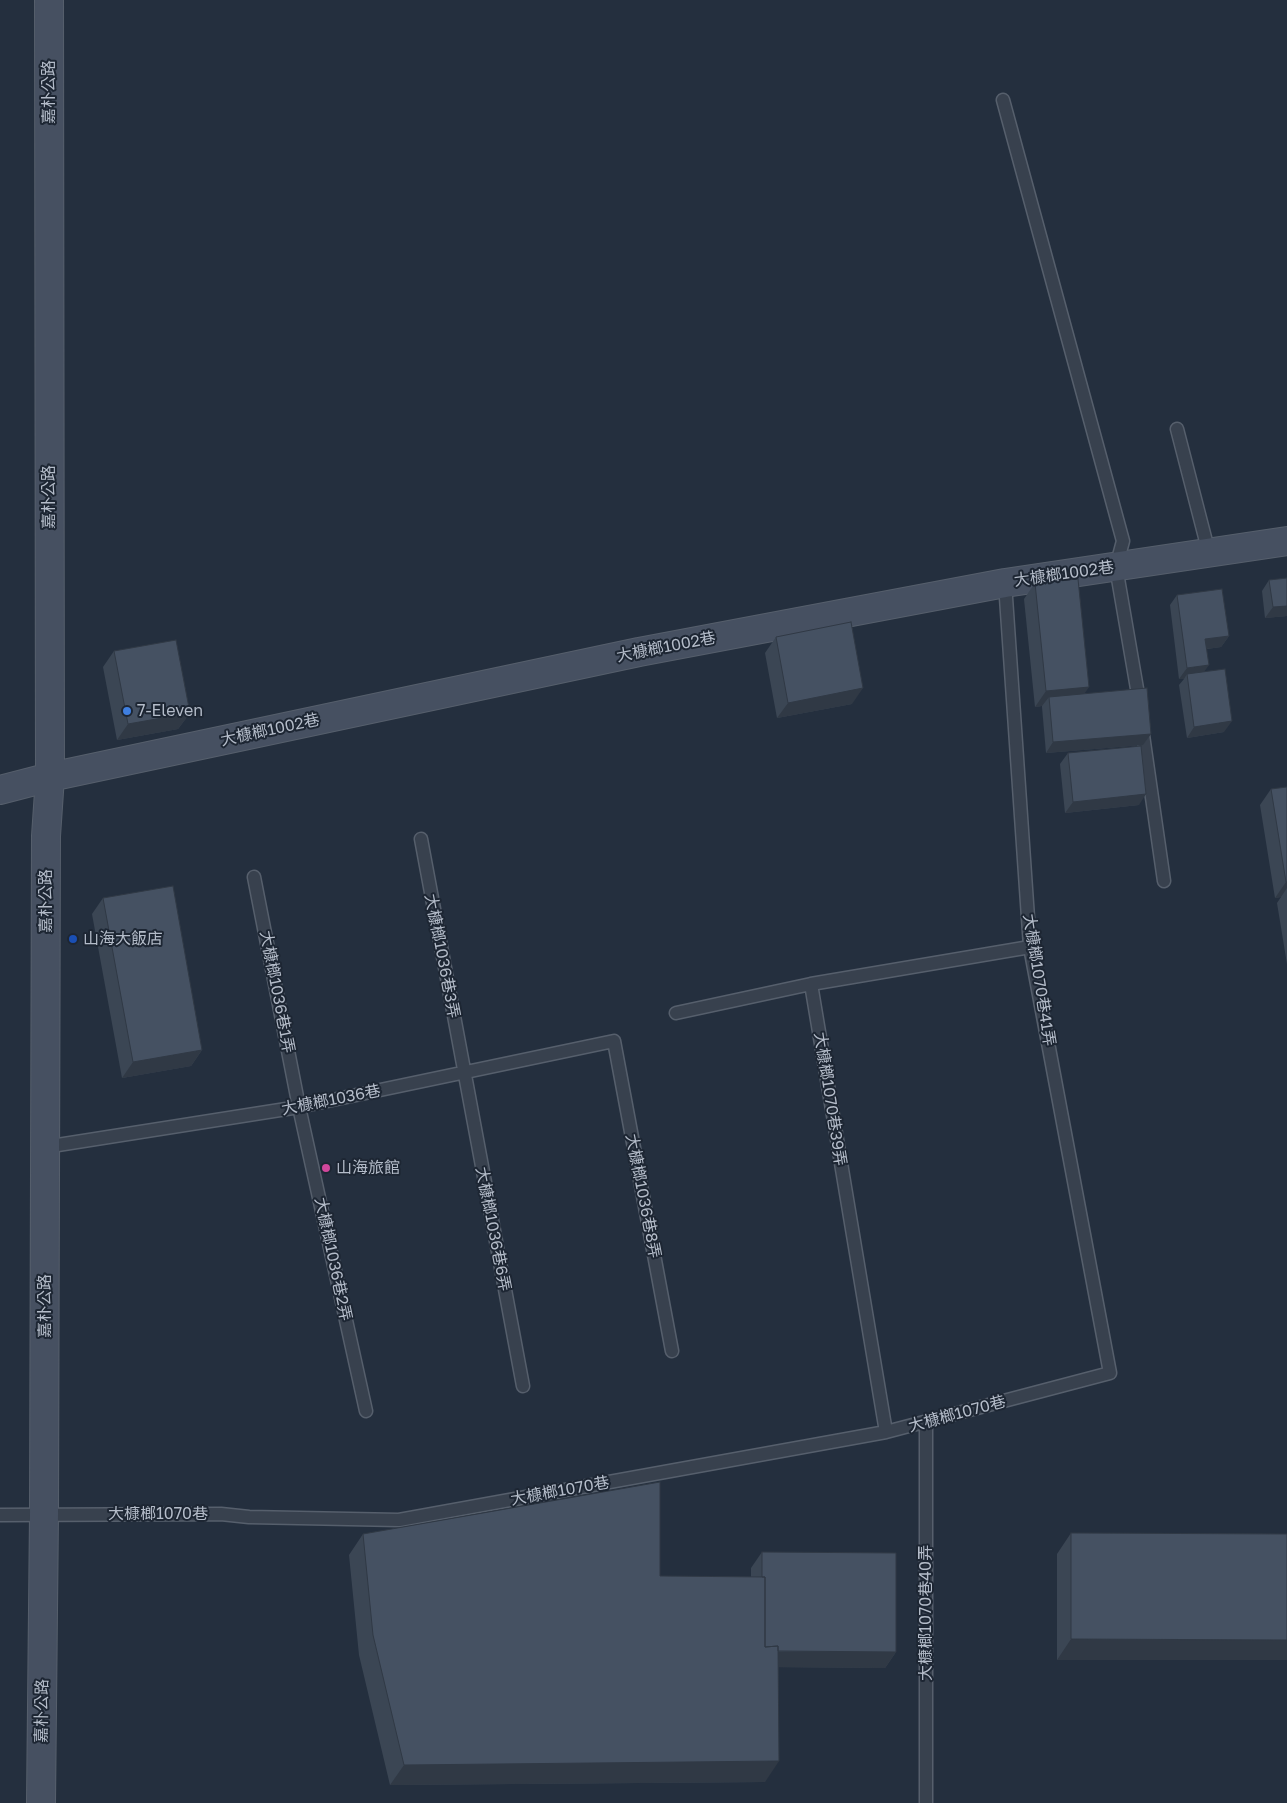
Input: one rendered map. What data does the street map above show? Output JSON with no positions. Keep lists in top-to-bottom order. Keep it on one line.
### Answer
{"streets":{"main road":["嘉朴公路","大槺榔1002巷"],"lane":["大槺榔1036巷3弄","大槺榔1070巷41弄","大槺榔1036巷1弄","大槺榔1070巷39弄","大槺榔1036巷","大槺榔1036巷8弄","大槺榔1036巷6弄","大槺榔1036巷2弄","大槺榔1070巷","大槺榔1070巷40弄"]},"crossings":[["嘉朴公路","大槺榔1002巷"],["嘉朴公路","大槺榔1036巷"],["嘉朴公路","大槺榔1070巷"],["大槺榔1002巷","大槺榔1070巷41弄"],["大槺榔1036巷3弄","大槺榔1036巷"],["大槺榔1036巷3弄","大槺榔1036巷6弄"],["大槺榔1070巷41弄","大槺榔1070巷"],["大槺榔1036巷1弄","大槺榔1036巷"],["大槺榔1036巷1弄","大槺榔1036巷2弄"],["大槺榔1070巷39弄","大槺榔1070巷"],["大槺榔1036巷","大槺榔1036巷8弄"],["大槺榔1036巷","大槺榔1036巷6弄"],["大槺榔1036巷","大槺榔1036巷2弄"],["大槺榔1070巷","大槺榔1070巷40弄"]],"places":["7-Eleven","山海大飯店","山海旅館"]}
